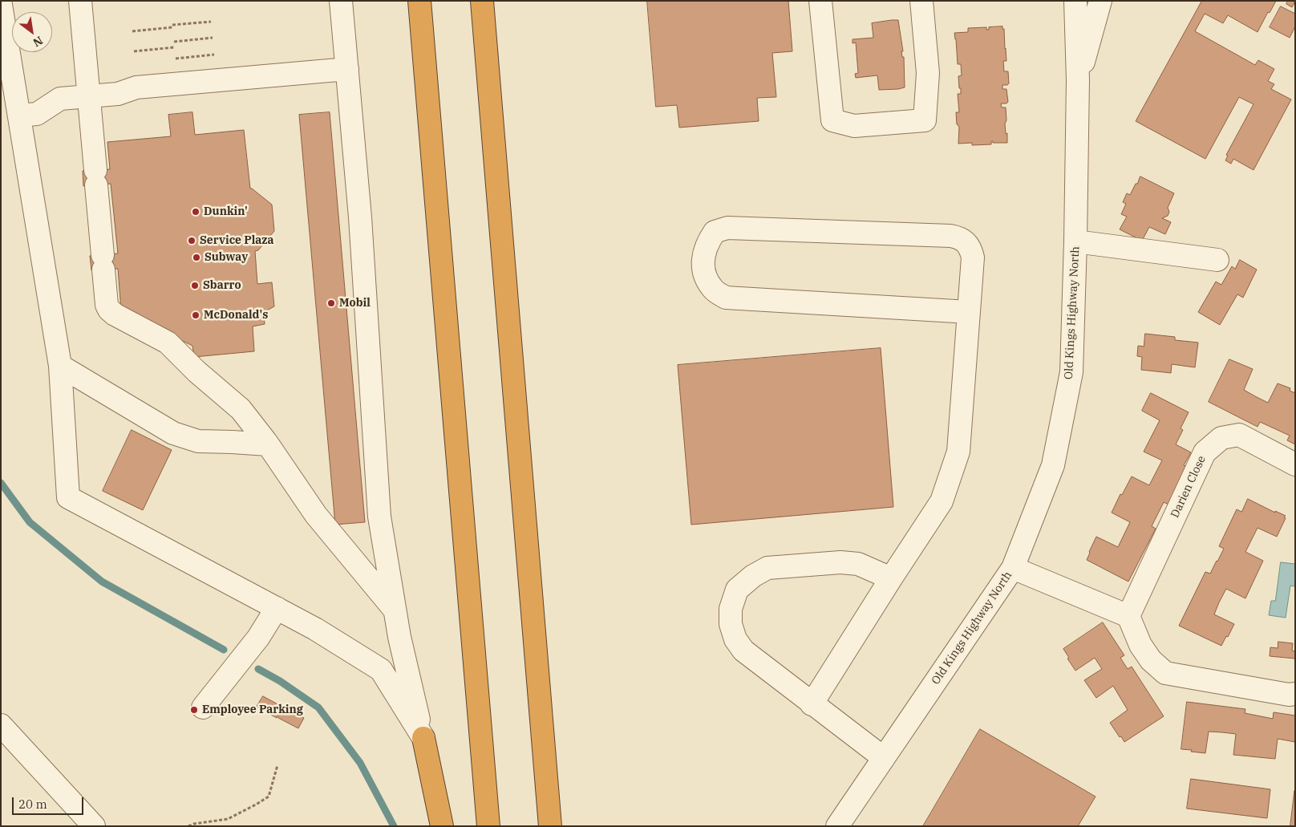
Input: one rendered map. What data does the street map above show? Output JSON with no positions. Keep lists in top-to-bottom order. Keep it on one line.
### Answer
{"streets":{"street":["Old Kings Highway North","Darien Close"]},"places":["Dunkin'","Service Plaza","Subway","Sbarro","Mobil","McDonald's","Employee Parking"],"scale_bar":"20 m","north":"bottom right"}
